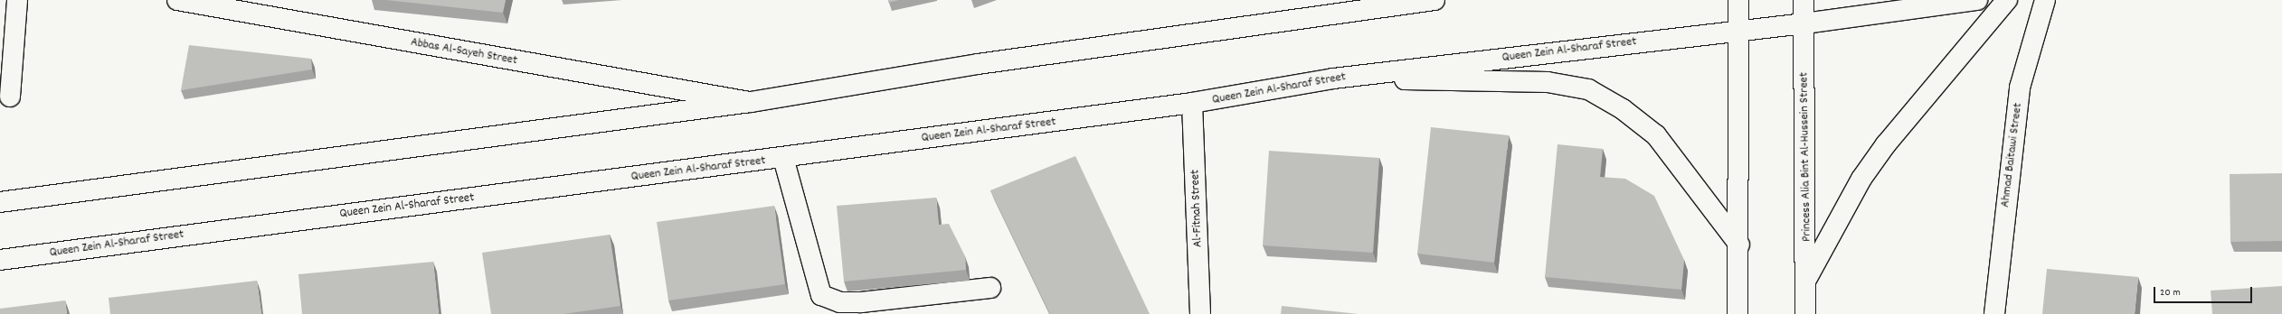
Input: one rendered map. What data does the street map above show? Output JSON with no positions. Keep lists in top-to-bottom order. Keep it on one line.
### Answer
{"streets":{"main road":["Queen Zein Al-Sharaf Street","Abbas Al-Sayeh Street","Ahmad Baitawi Street","Princess Alia Bint Al-Hussein Street","Al-Fitnah Street"]},"crossings":[["Queen Zein Al-Sharaf Street","Princess Alia Bint Al-Hussein Street"],["Queen Zein Al-Sharaf Street","Al-Fitnah Street"]],"scale_bar":"20 m"}
